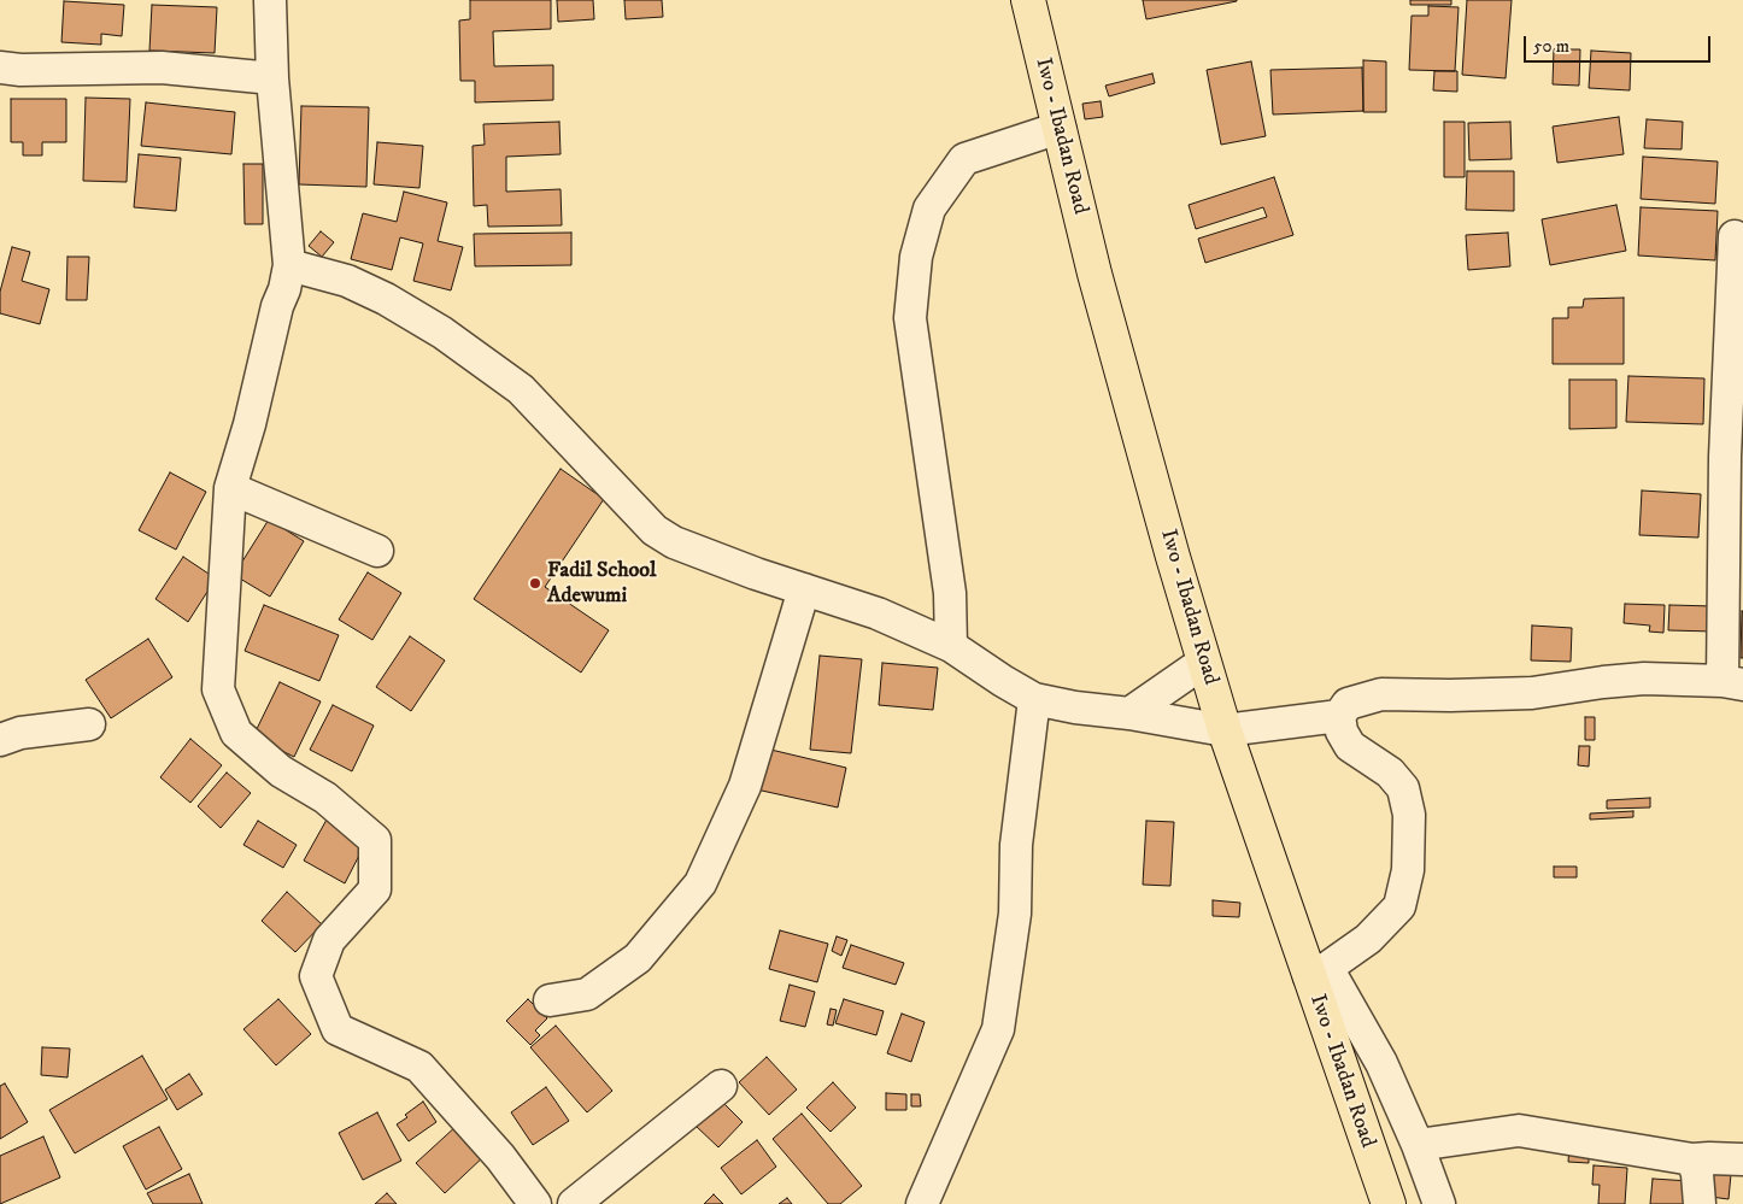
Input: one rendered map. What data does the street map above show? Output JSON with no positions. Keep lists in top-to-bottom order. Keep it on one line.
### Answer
{"streets":{"main road":["Iwo - Ibadan Road"]},"places":["Fadil School Adewumi"],"scale_bar":"50 m"}
